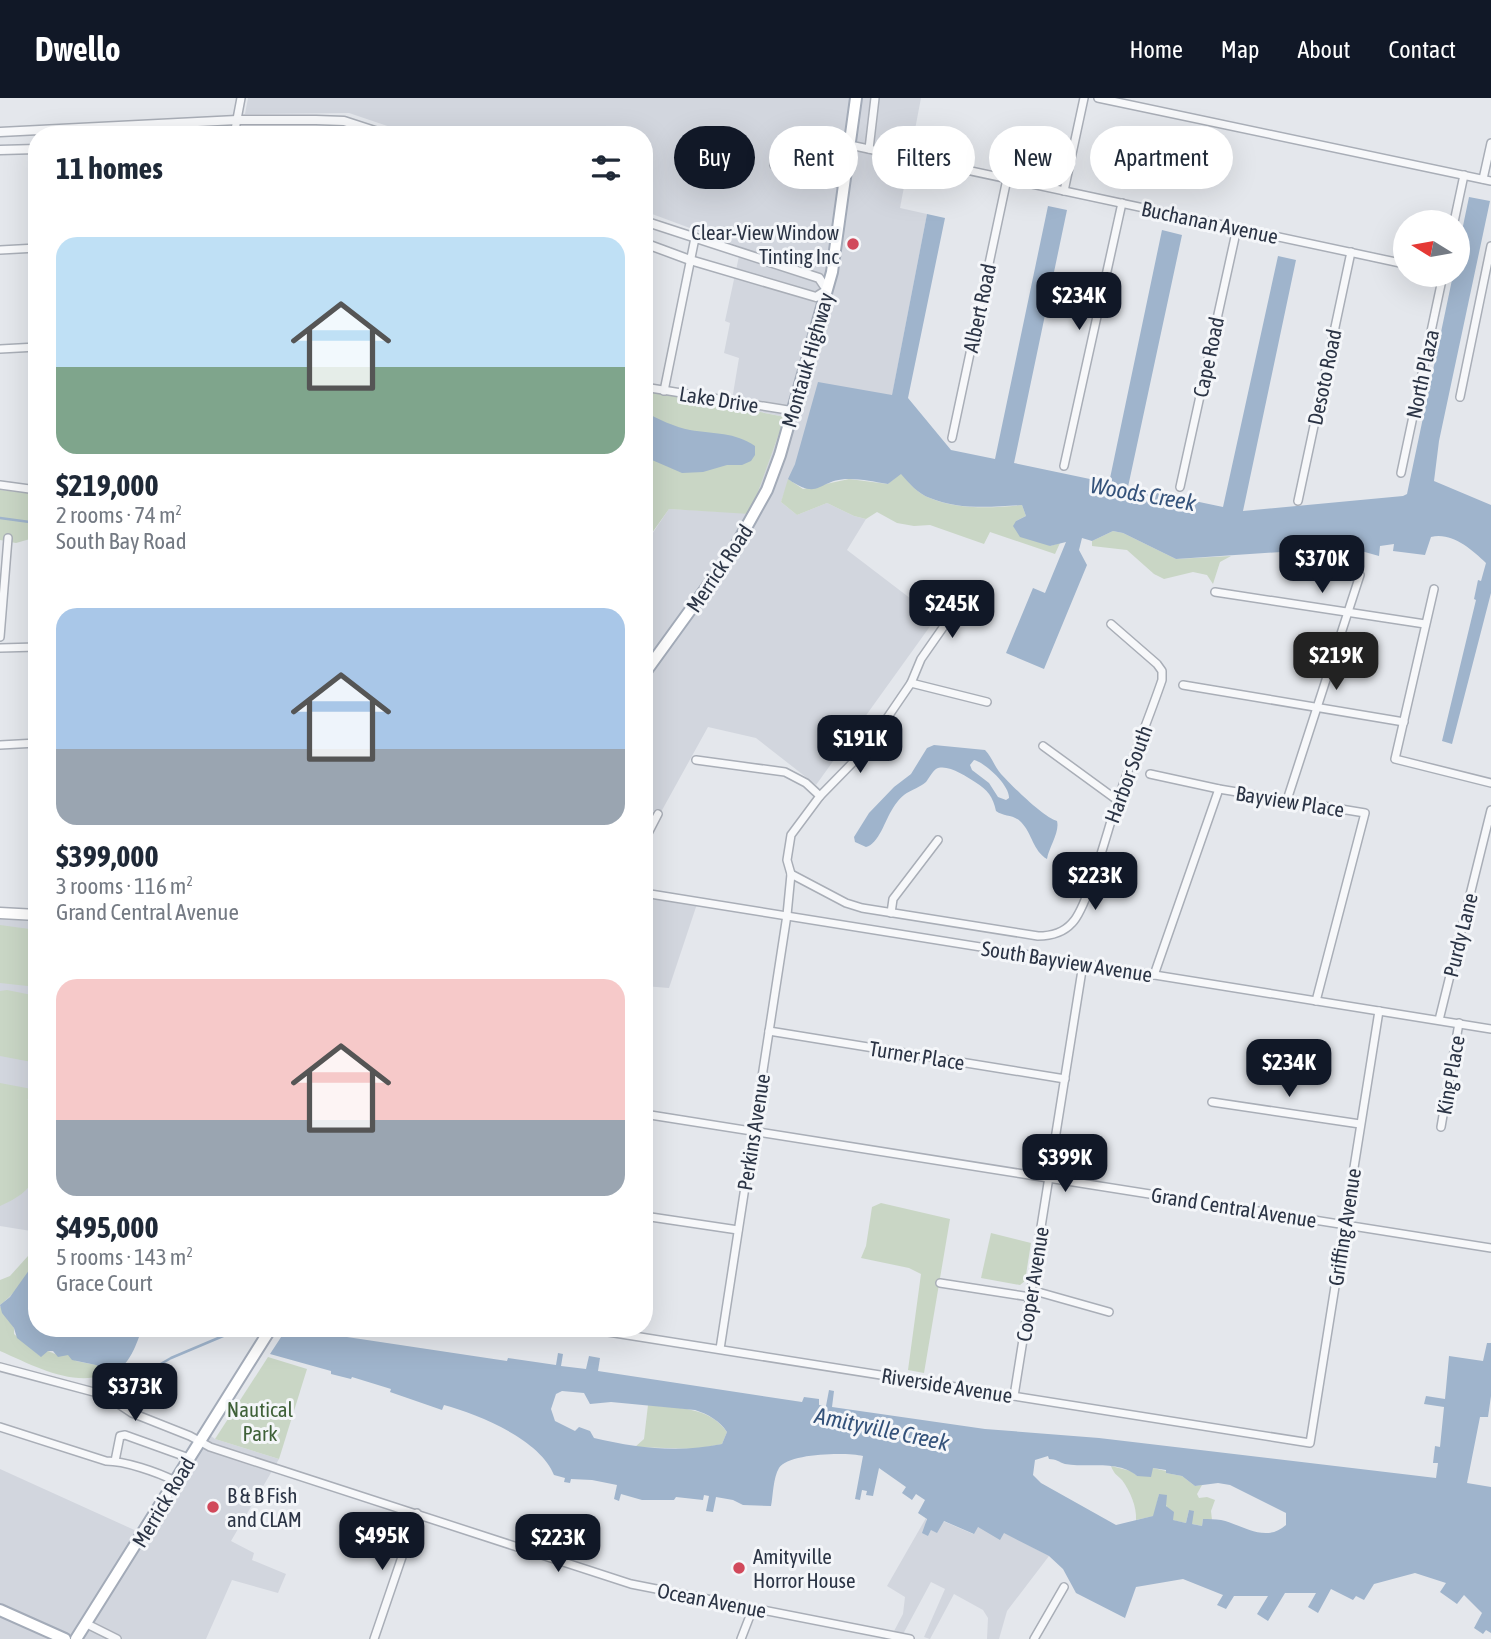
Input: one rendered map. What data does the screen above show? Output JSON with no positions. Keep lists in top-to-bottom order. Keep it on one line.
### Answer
{"streets":{"main road":["Montauk Highway","Merrick Road"],"street":["Buchanan Avenue","Albert Road","Cape Road","North Plaza","Desoto Road","Lake Drive","Harbor South","Bayview Place","Purdy Lane","South Bayview Avenue","Turner Place","King Place","Perkins Avenue","Grand Central Avenue","Griffing Avenue","Cooper Avenue","Riverside Avenue","Ocean Avenue"]},"crossings":[["Buchanan Avenue","Cape Road"],["Buchanan Avenue","Desoto Road"],["Montauk Highway","Lake Drive"],["Montauk Highway","Merrick Road"],["Merrick Road","Ocean Avenue"],["Harbor South","Perkins Avenue"],["Bayview Place","South Bayview Avenue"],["Purdy Lane","South Bayview Avenue"],["South Bayview Avenue","King Place"],["South Bayview Avenue","Perkins Avenue"],["South Bayview Avenue","Griffing Avenue"],["South Bayview Avenue","Cooper Avenue"],["Turner Place","Perkins Avenue"],["Turner Place","Cooper Avenue"],["Perkins Avenue","Grand Central Avenue"],["Perkins Avenue","Riverside Avenue"],["Grand Central Avenue","Griffing Avenue"],["Grand Central Avenue","Cooper Avenue"],["Griffing Avenue","Riverside Avenue"],["Cooper Avenue","Riverside Avenue"]],"water":["Woods Creek","Amityville Creek"],"parks":["Nautical Park"],"places":["Clear-View Window Tinting Inc","B & B Fish and CLAM","Amityville Horror House"],"north":"left","page":{"header":"Dwello","nav":["Home","Map","About","Contact"],"chip":["Buy","Rent","Filters","New","Apartment"],"heading":"11 homes","list":[{"name":"$219,000","note":"2 rooms · 74 m² · South Bay Road"},{"name":"$399,000","note":"3 rooms · 116 m² · Grand Central Avenue"},{"name":"$495,000","note":"5 rooms · 143 m² · Grace Court"}],"price":["$234K","$370K","$245K","$219K","$191K","$223K","$234K","$399K","$373K","$495K","$223K"]}}
